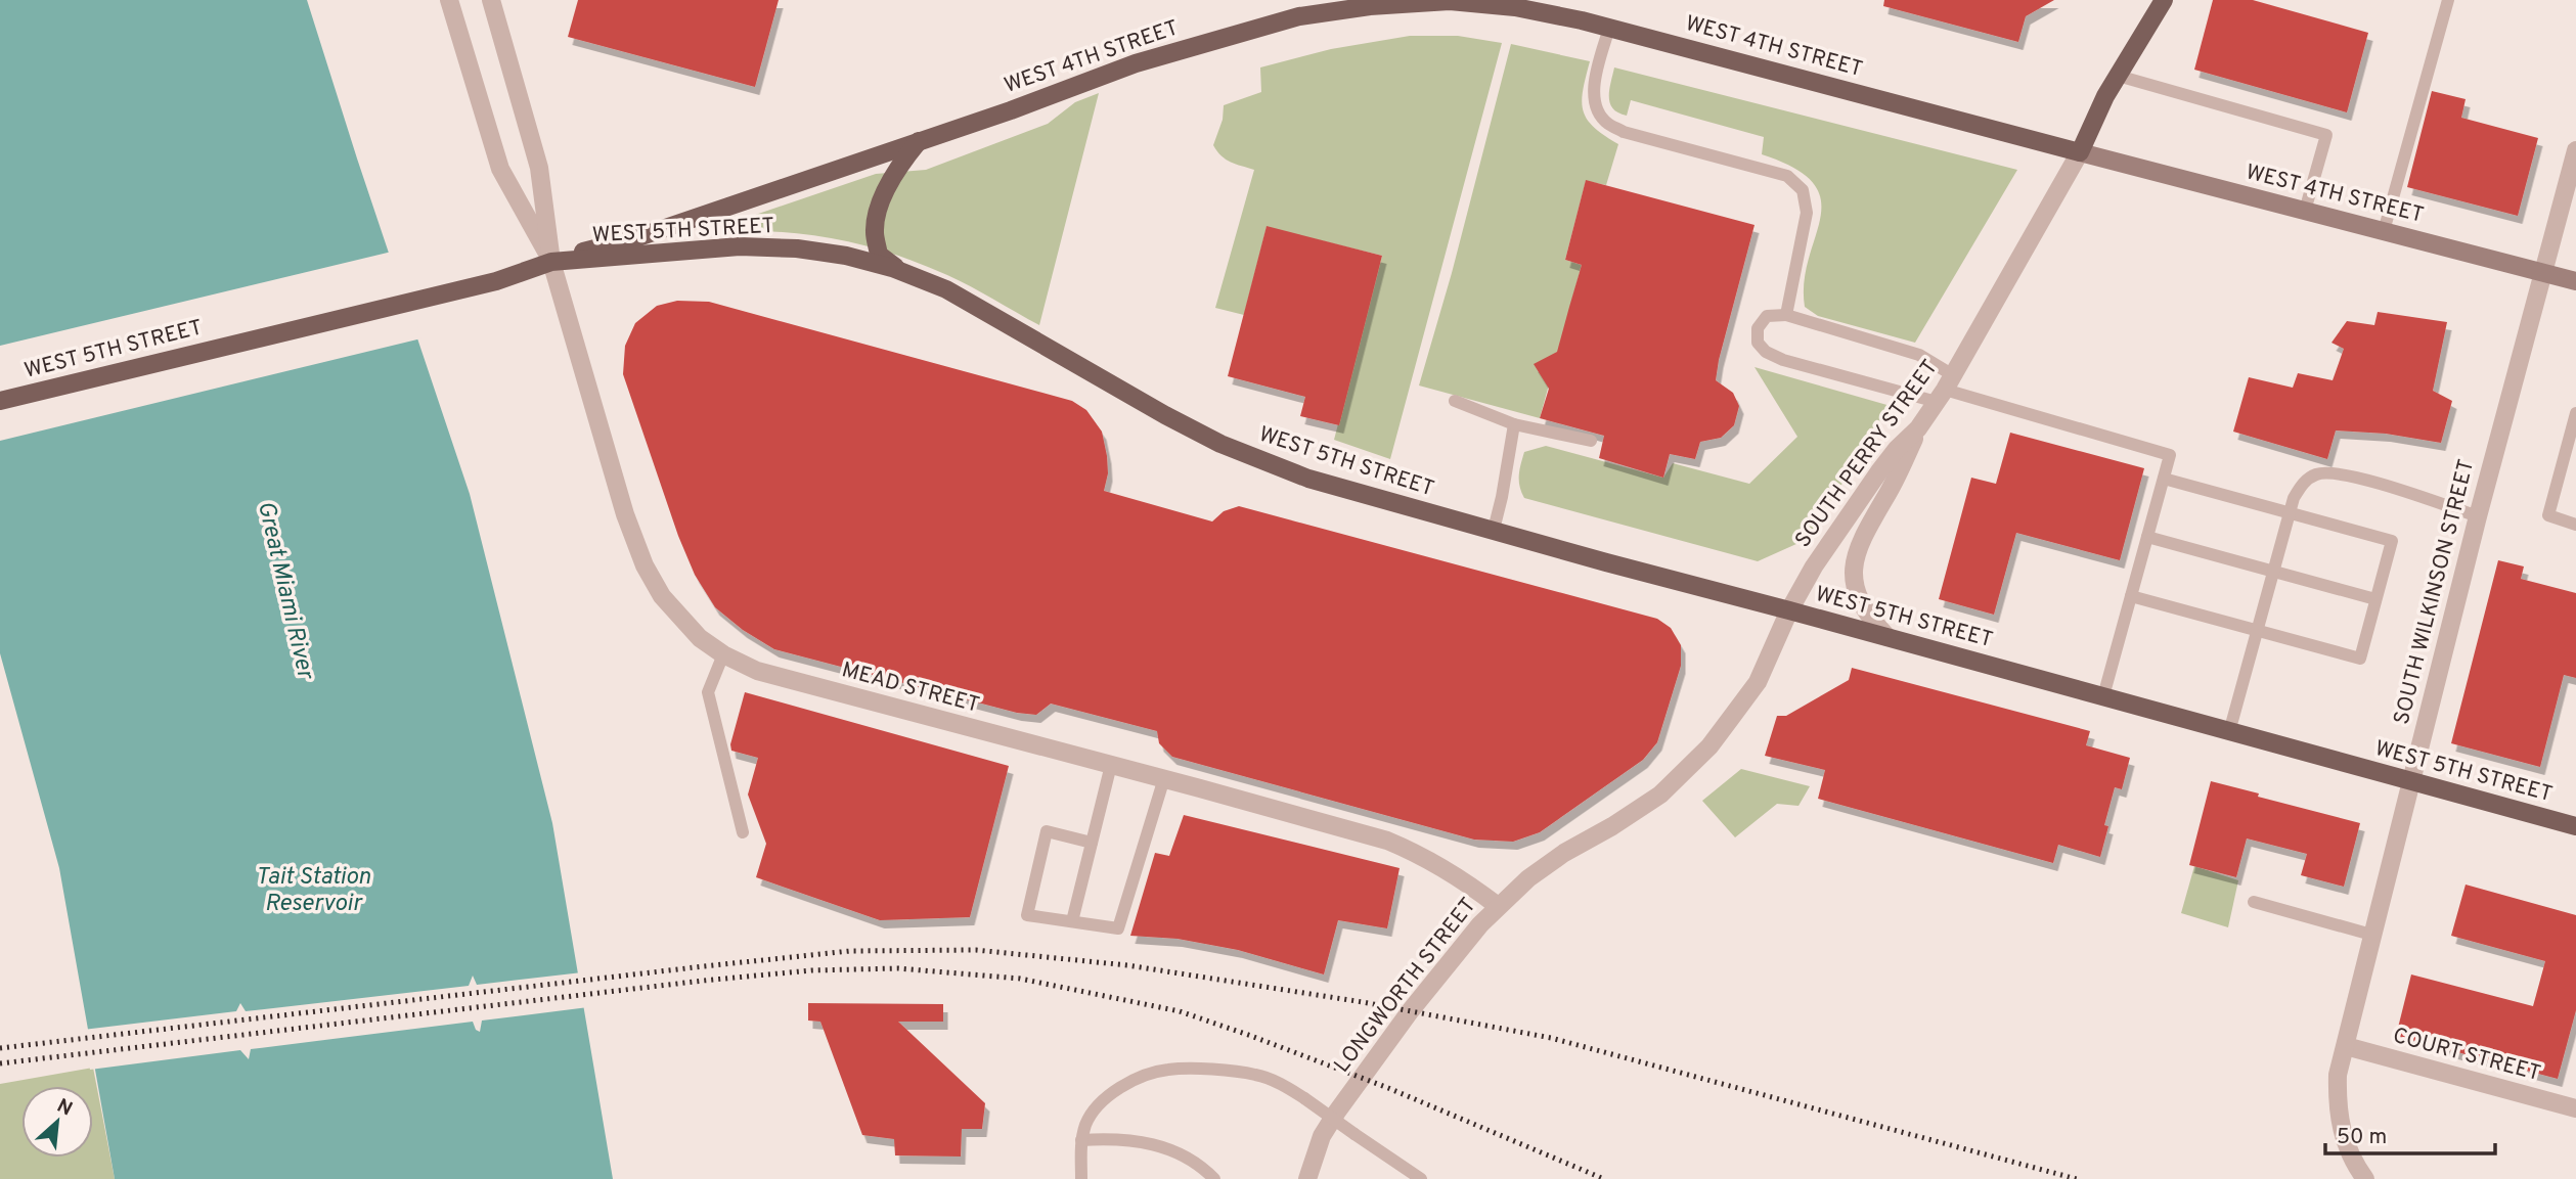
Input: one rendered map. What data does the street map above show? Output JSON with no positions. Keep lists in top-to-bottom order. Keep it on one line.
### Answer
{"streets":{"main road":["WEST 4TH STREET","WEST 5TH STREET","SOUTH PERRY STREET"],"street":["SOUTH WILKINSON STREET","MEAD STREET","LONGWORTH STREET","COURT STREET"]},"crossings":[["WEST 4TH STREET","WEST 5TH STREET"],["WEST 4TH STREET","SOUTH PERRY STREET"],["WEST 4TH STREET","SOUTH WILKINSON STREET"],["WEST 4TH STREET","MEAD STREET"],["WEST 5TH STREET","SOUTH PERRY STREET"],["WEST 5TH STREET","SOUTH WILKINSON STREET"],["WEST 5TH STREET","MEAD STREET"],["SOUTH PERRY STREET","LONGWORTH STREET"],["SOUTH WILKINSON STREET","COURT STREET"],["MEAD STREET","LONGWORTH STREET"]],"water":["Great Miami River","Tait Station Reservoir"],"scale_bar":"50 m","north":"top right"}
